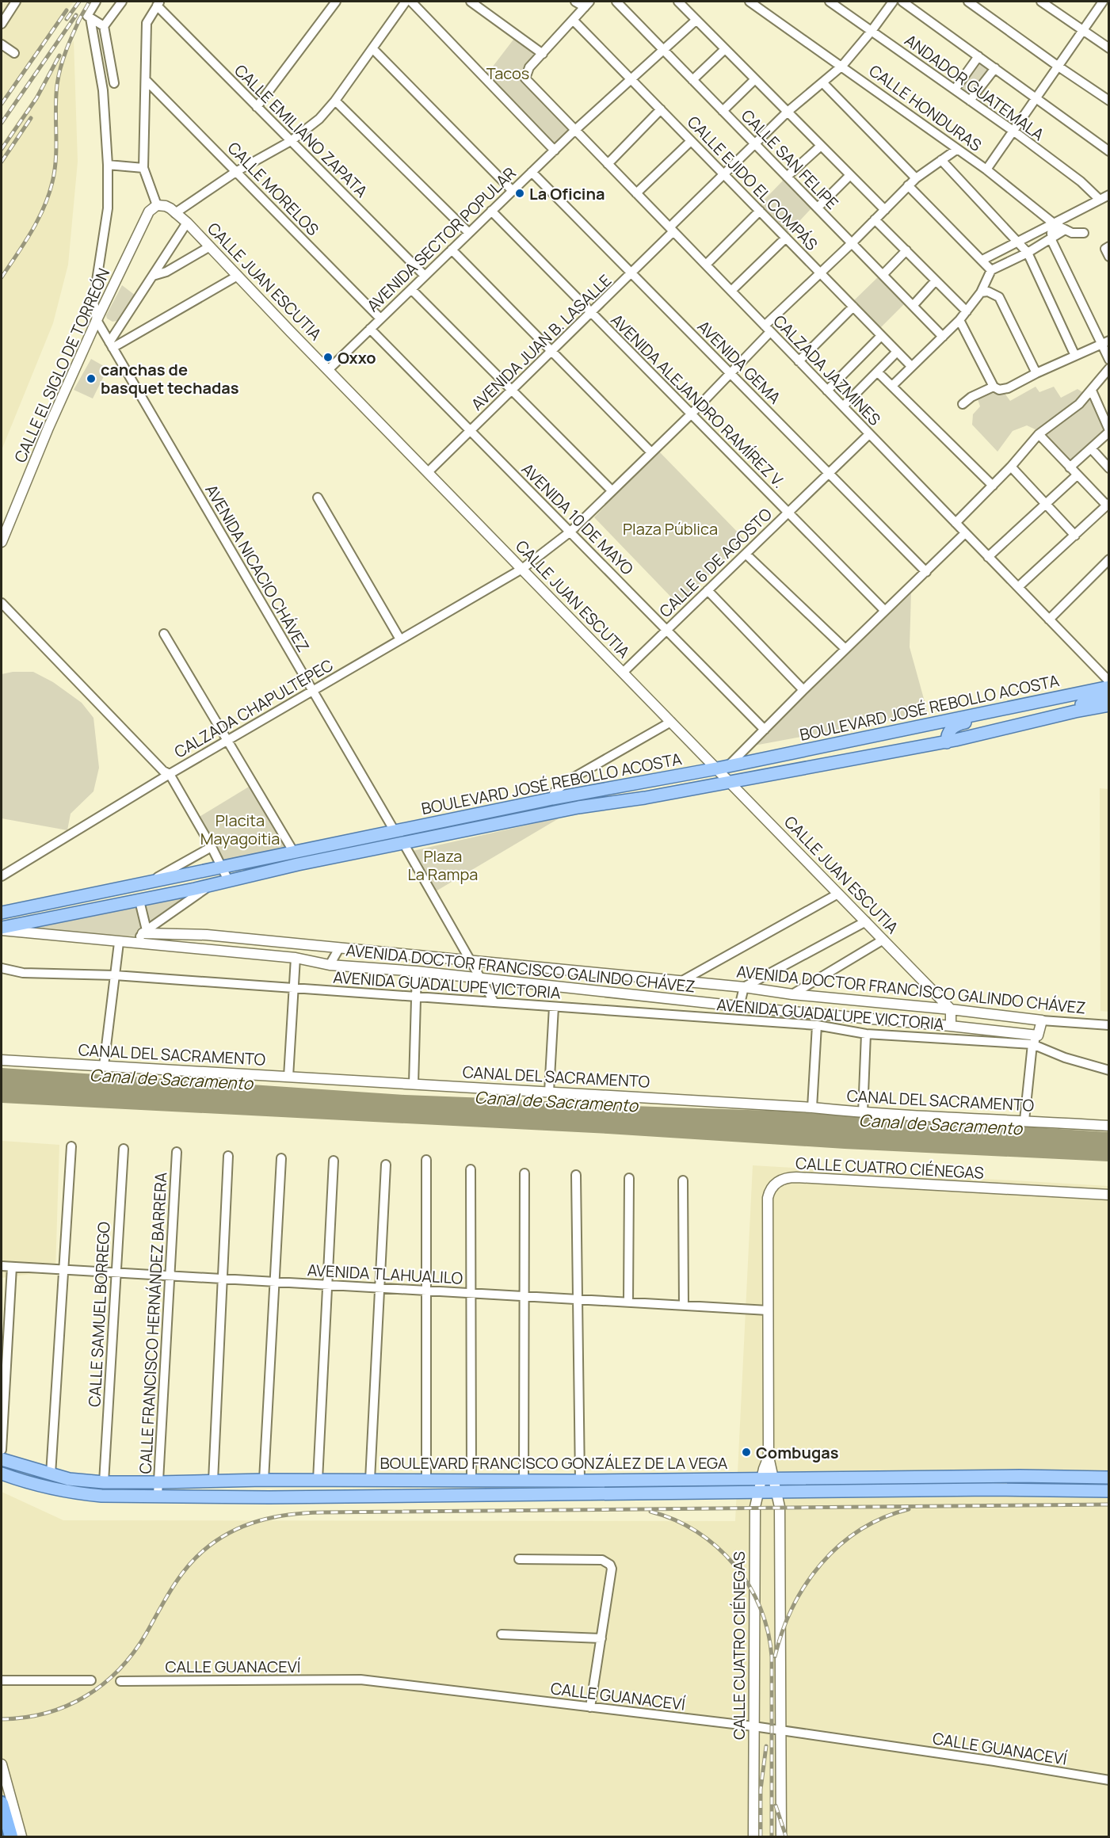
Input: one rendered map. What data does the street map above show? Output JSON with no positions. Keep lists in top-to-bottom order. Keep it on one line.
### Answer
{"streets":{"main road":["BOULEVARD JOSÉ REBOLLO ACOSTA","BOULEVARD FRANCISCO GONZÁLEZ DE LA VEGA"],"street":["ANDADOR GUATEMALA","CALLE HONDURAS","CALLE EMILIANO ZAPATA","CALLE SAN FELIPE","CALLE EJIDO EL COMPÁS","CALLE MORELOS","AVENIDA SECTOR POPULAR","CALLE JUAN ESCUTIA","AVENIDA JUAN B. LASALLE","AVENIDA GEMA","CALLE EL SIGLO DE TORREÓN","CALZADA JAZMINES","AVENIDA ALEJANDRO RAMÍREZ V.","AVENIDA 10 DE MAYO","CALLE 6 DE AGOSTO","AVENIDA NICACIO CHÁVEZ","CALZADA CHAPULTEPEC","AVENIDA DOCTOR FRANCISCO GALINDO CHÁVEZ","AVENIDA GUADALUPE VICTORIA","CANAL DEL SACRAMENTO","CALLE CUATRO CIÉNEGAS","AVENIDA TLAHUALILO","CALLE SAMUEL BORREGO","CALLE FRANCISCO HERNÁNDEZ BARRERA","CALLE GUANACEVÍ"]},"crossings":[["ANDADOR GUATEMALA","AVENIDA JUAN B. LASALLE"],["CALLE HONDURAS","AVENIDA JUAN B. LASALLE"],["CALLE HONDURAS","CALZADA CHAPULTEPEC"],["CALLE EMILIANO ZAPATA","AVENIDA SECTOR POPULAR"],["CALLE SAN FELIPE","AVENIDA SECTOR POPULAR"],["CALLE SAN FELIPE","AVENIDA JUAN B. LASALLE"],["CALLE SAN FELIPE","CALZADA CHAPULTEPEC"],["CALLE EJIDO EL COMPÁS","AVENIDA SECTOR POPULAR"],["CALLE EJIDO EL COMPÁS","AVENIDA JUAN B. LASALLE"],["CALLE EJIDO EL COMPÁS","CALZADA CHAPULTEPEC"],["CALLE MORELOS","AVENIDA SECTOR POPULAR"],["AVENIDA SECTOR POPULAR","CALLE JUAN ESCUTIA"],["AVENIDA SECTOR POPULAR","AVENIDA GEMA"],["AVENIDA SECTOR POPULAR","CALZADA JAZMINES"],["AVENIDA SECTOR POPULAR","AVENIDA ALEJANDRO RAMÍREZ V."],["AVENIDA SECTOR POPULAR","AVENIDA 10 DE MAYO"],["CALLE JUAN ESCUTIA","AVENIDA JUAN B. LASALLE"],["CALLE JUAN ESCUTIA","CALLE EL SIGLO DE TORREÓN"],["CALLE JUAN ESCUTIA","CALLE 6 DE AGOSTO"],["CALLE JUAN ESCUTIA","BOULEVARD JOSÉ REBOLLO ACOSTA"],["CALLE JUAN ESCUTIA","CALZADA CHAPULTEPEC"],["CALLE JUAN ESCUTIA","AVENIDA DOCTOR FRANCISCO GALINDO CHÁVEZ"],["AVENIDA JUAN B. LASALLE","AVENIDA GEMA"],["AVENIDA JUAN B. LASALLE","CALZADA JAZMINES"],["AVENIDA JUAN B. LASALLE","AVENIDA ALEJANDRO RAMÍREZ V."],["AVENIDA JUAN B. LASALLE","AVENIDA 10 DE MAYO"],["AVENIDA GEMA","CALLE 6 DE AGOSTO"],["AVENIDA GEMA","CALZADA CHAPULTEPEC"],["CALLE EL SIGLO DE TORREÓN","AVENIDA NICACIO CHÁVEZ"],["CALZADA JAZMINES","CALLE 6 DE AGOSTO"],["CALZADA JAZMINES","CALZADA CHAPULTEPEC"],["AVENIDA ALEJANDRO RAMÍREZ V.","CALLE 6 DE AGOSTO"],["AVENIDA ALEJANDRO RAMÍREZ V.","CALZADA CHAPULTEPEC"],["AVENIDA 10 DE MAYO","CALLE 6 DE AGOSTO"],["AVENIDA 10 DE MAYO","CALZADA CHAPULTEPEC"],["AVENIDA NICACIO CHÁVEZ","BOULEVARD JOSÉ REBOLLO ACOSTA"],["AVENIDA NICACIO CHÁVEZ","CALZADA CHAPULTEPEC"],["BOULEVARD JOSÉ REBOLLO ACOSTA","AVENIDA DOCTOR FRANCISCO GALINDO CHÁVEZ"],["AVENIDA DOCTOR FRANCISCO GALINDO CHÁVEZ","AVENIDA GUADALUPE VICTORIA"],["CALLE CUATRO CIÉNEGAS","AVENIDA TLAHUALILO"],["CALLE CUATRO CIÉNEGAS","BOULEVARD FRANCISCO GONZÁLEZ DE LA VEGA"],["CALLE CUATRO CIÉNEGAS","CALLE GUANACEVÍ"],["AVENIDA TLAHUALILO","CALLE SAMUEL BORREGO"],["AVENIDA TLAHUALILO","CALLE FRANCISCO HERNÁNDEZ BARRERA"],["CALLE SAMUEL BORREGO","BOULEVARD FRANCISCO GONZÁLEZ DE LA VEGA"],["CALLE FRANCISCO HERNÁNDEZ BARRERA","BOULEVARD FRANCISCO GONZÁLEZ DE LA VEGA"]],"water":["Canal de Sacramento"],"parks":["Tacos","Plaza Pública","Placita Mayagoitia","Plaza La Rampa"],"places":["La Oficina","Oxxo","canchas de basquet techadas","Combugas"]}
